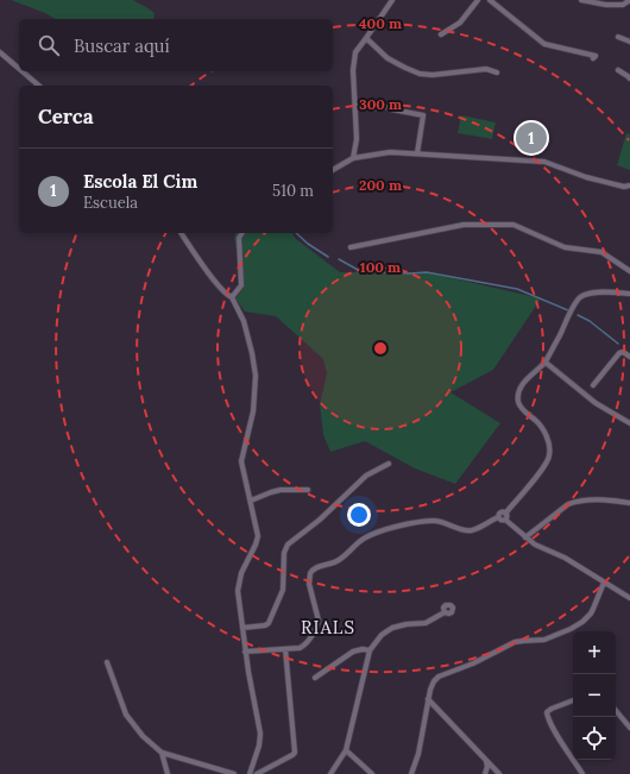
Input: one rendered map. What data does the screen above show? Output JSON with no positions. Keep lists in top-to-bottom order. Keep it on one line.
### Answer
{"districts":["RIALS"],"page":{"search":"Buscar aquí","heading":"Cerca","pins":"1","list":[{"mark":"1","name":"Escola El Cim","note":"Escuela","value":"510 m"}],"map_buttons":["+","−"]},"rings":["400 m","300 m","200 m","100 m"]}
